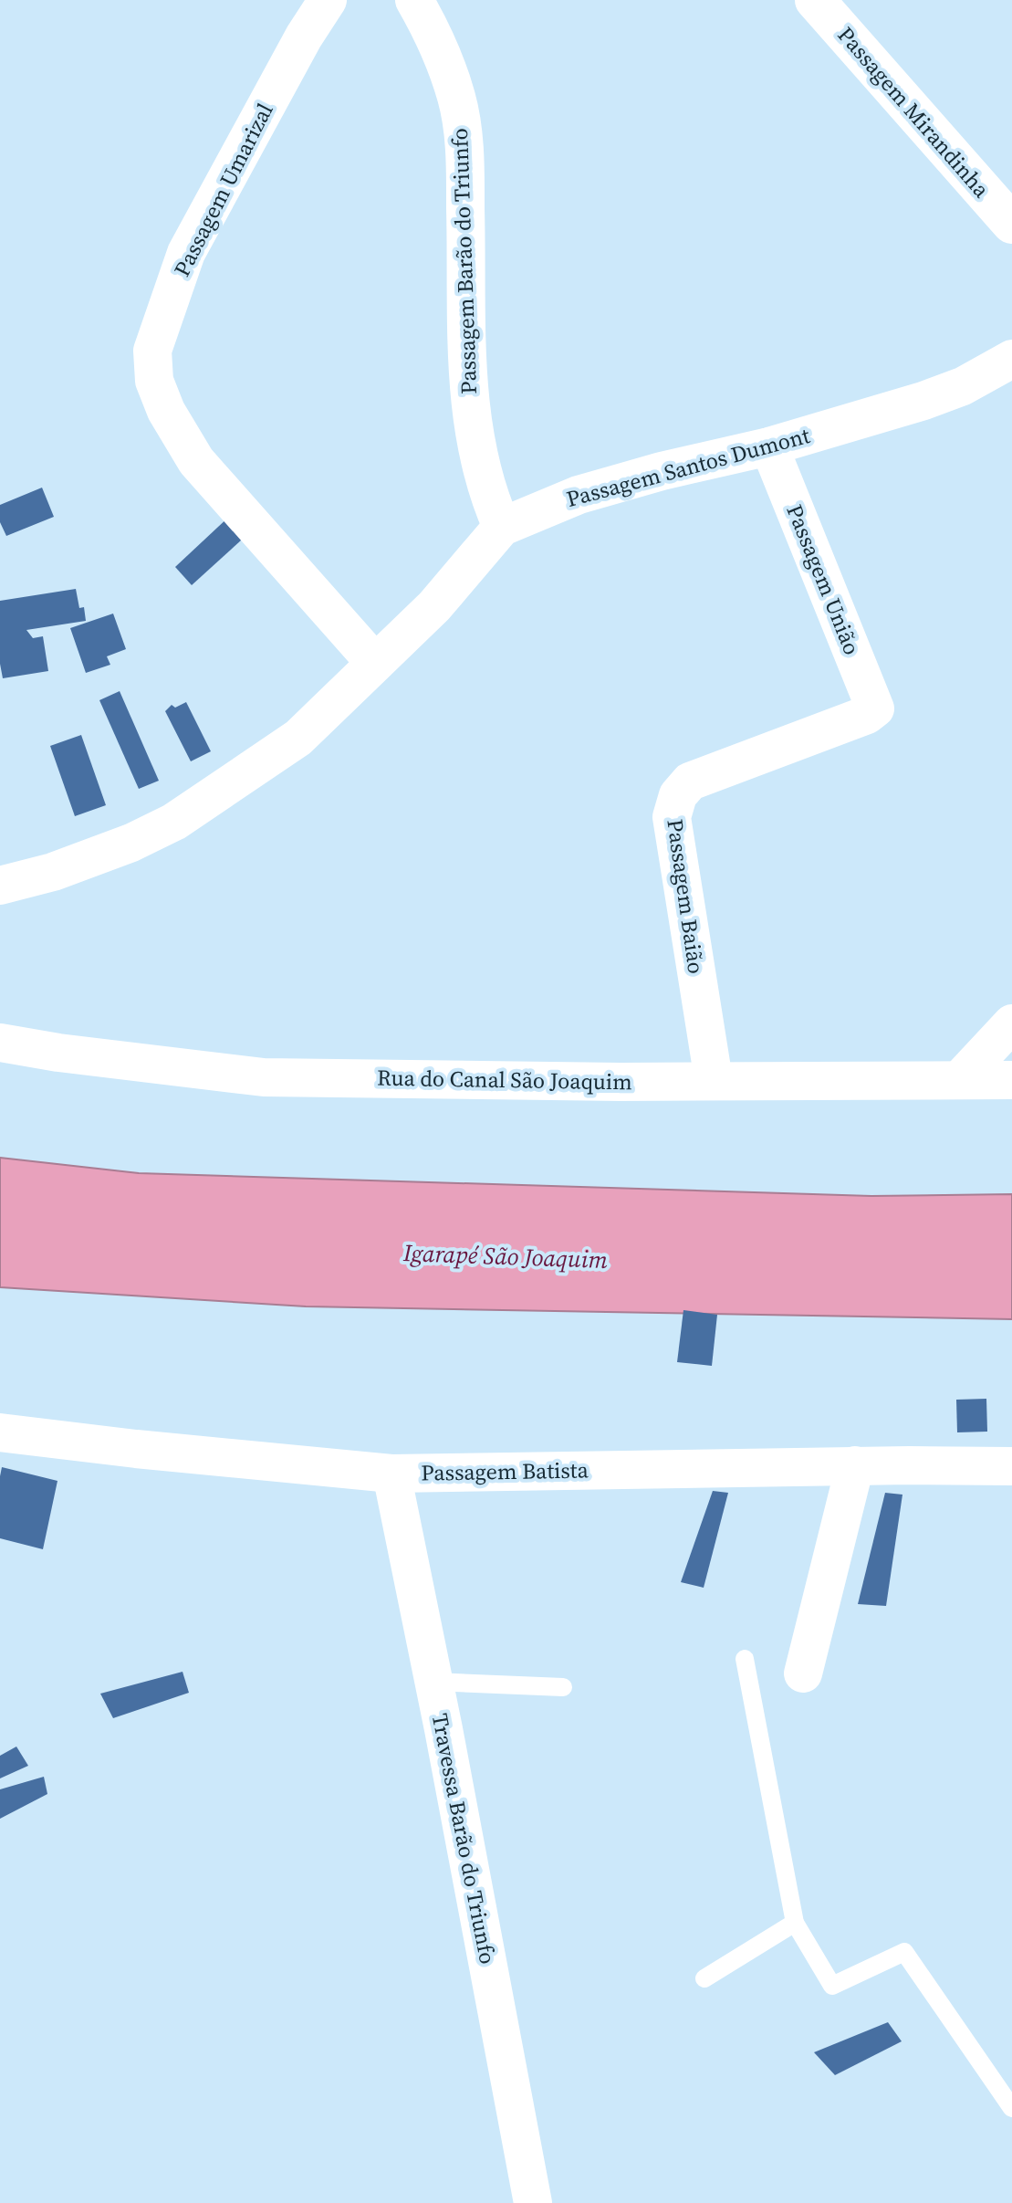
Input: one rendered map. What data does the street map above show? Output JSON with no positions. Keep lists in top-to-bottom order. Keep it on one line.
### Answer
{"streets":{"street":["Passagem Mirandinha","Passagem Umarizal","Passagem Barão do Triunfo","Passagem Santos Dumont","Passagem União","Passagem Baião","Rua do Canal São Joaquim","Passagem Batista","Travessa Barão do Triunfo"]},"crossings":[["Passagem Umarizal","Passagem Santos Dumont"],["Passagem Barão do Triunfo","Passagem Santos Dumont"],["Passagem Santos Dumont","Passagem União"],["Passagem União","Passagem Baião"],["Passagem Baião","Rua do Canal São Joaquim"],["Passagem Batista","Travessa Barão do Triunfo"]],"water":["Igarapé São Joaquim"]}
